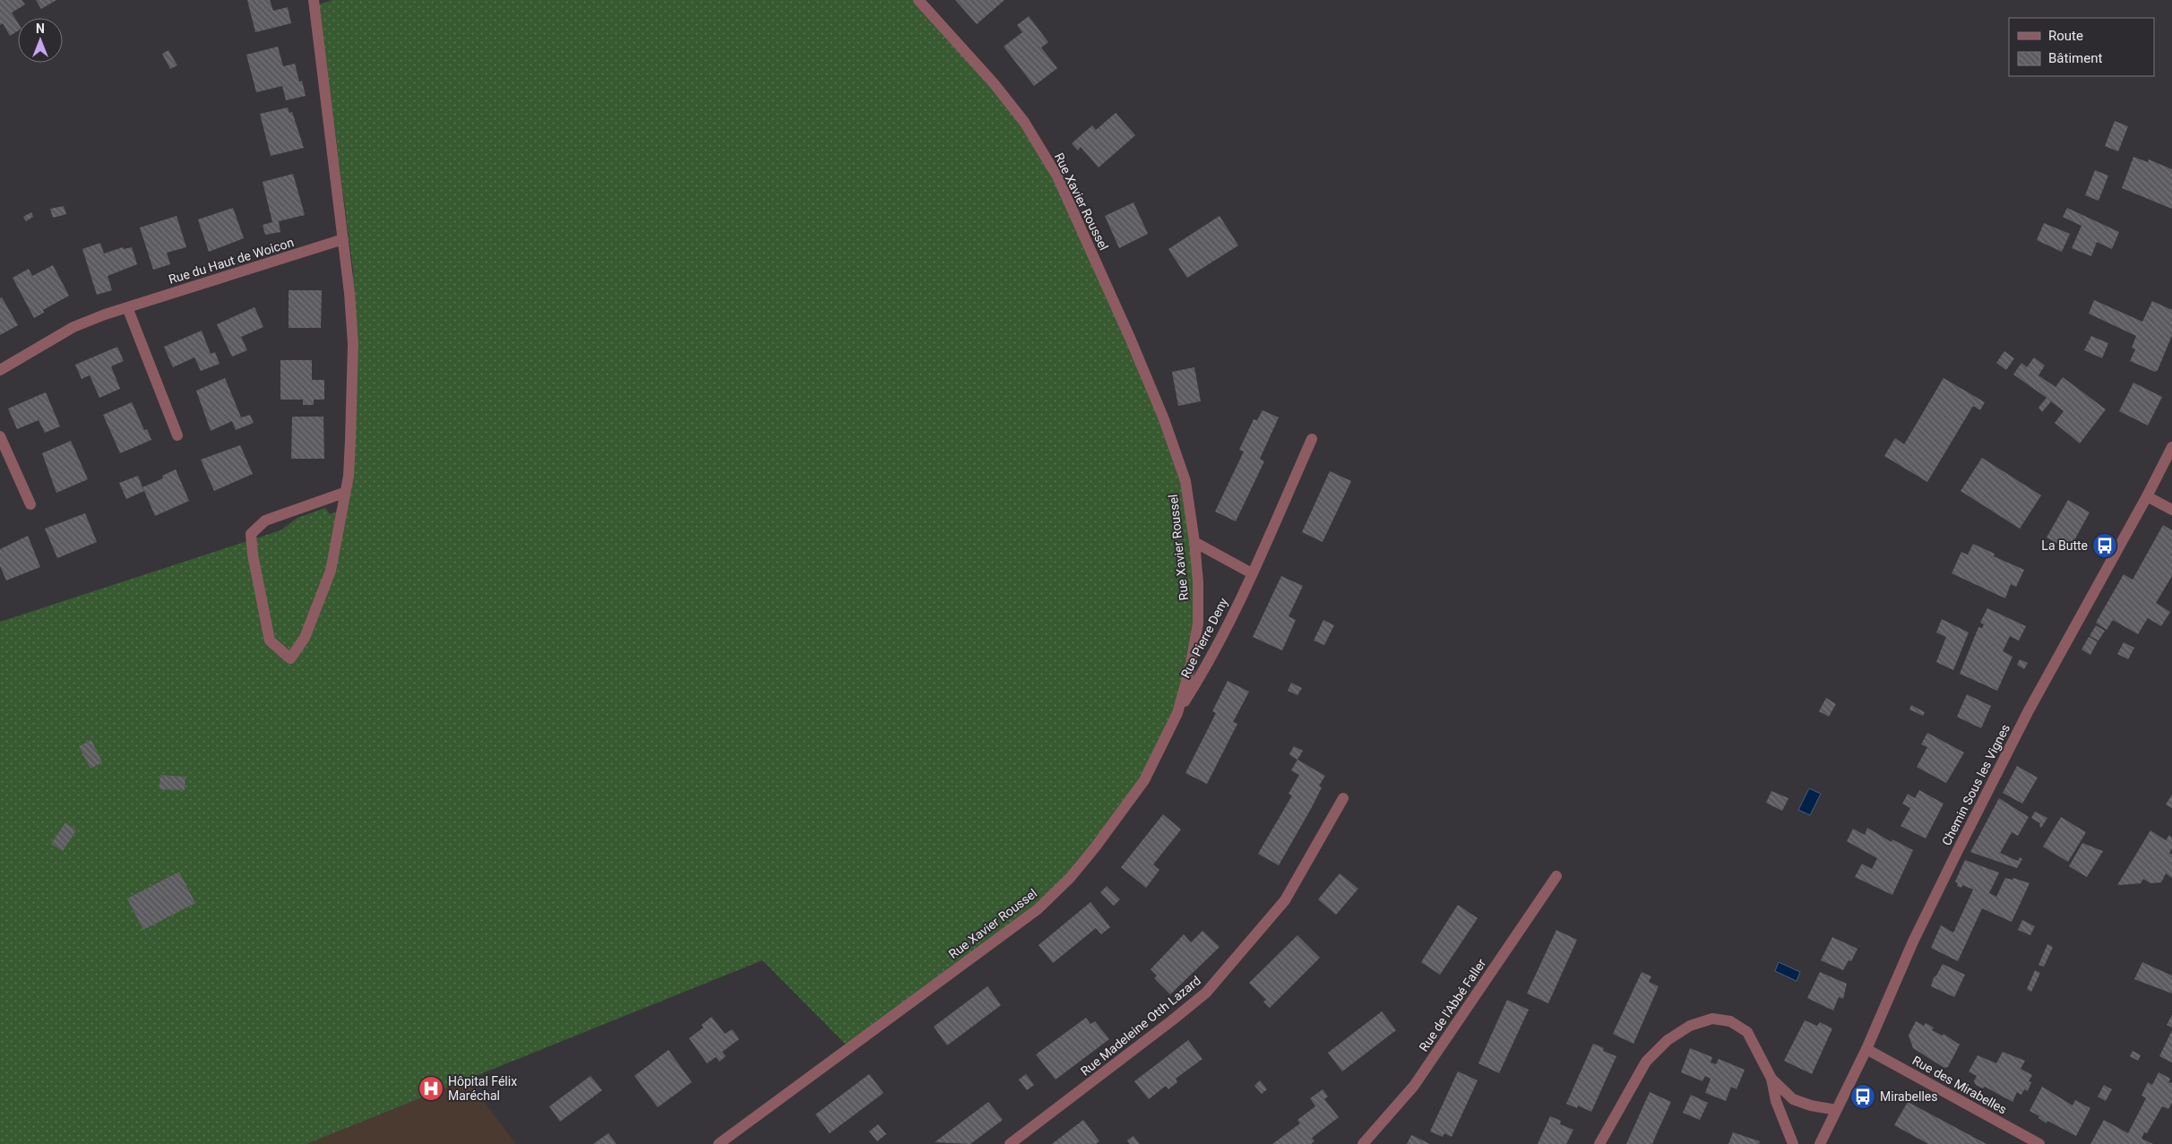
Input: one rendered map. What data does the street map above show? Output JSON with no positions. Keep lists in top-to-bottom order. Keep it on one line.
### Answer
{"streets":{"street":["Rue Xavier Roussel","Rue du Haut de Woicon","Rue Pierre Deny","Chemin Sous les Vignes","Rue de l'Abbé Faller","Rue Madeleine Otth Lazard","Rue des Mirabelles"]},"crossings":[["Rue Xavier Roussel","Rue Pierre Deny"],["Chemin Sous les Vignes","Rue des Mirabelles"]],"places":{"bus stop":["La Butte","Mirabelles"],"hospital":["Hôpital Félix Maréchal"]},"legend":["Route","Bâtiment"],"north":"top"}
